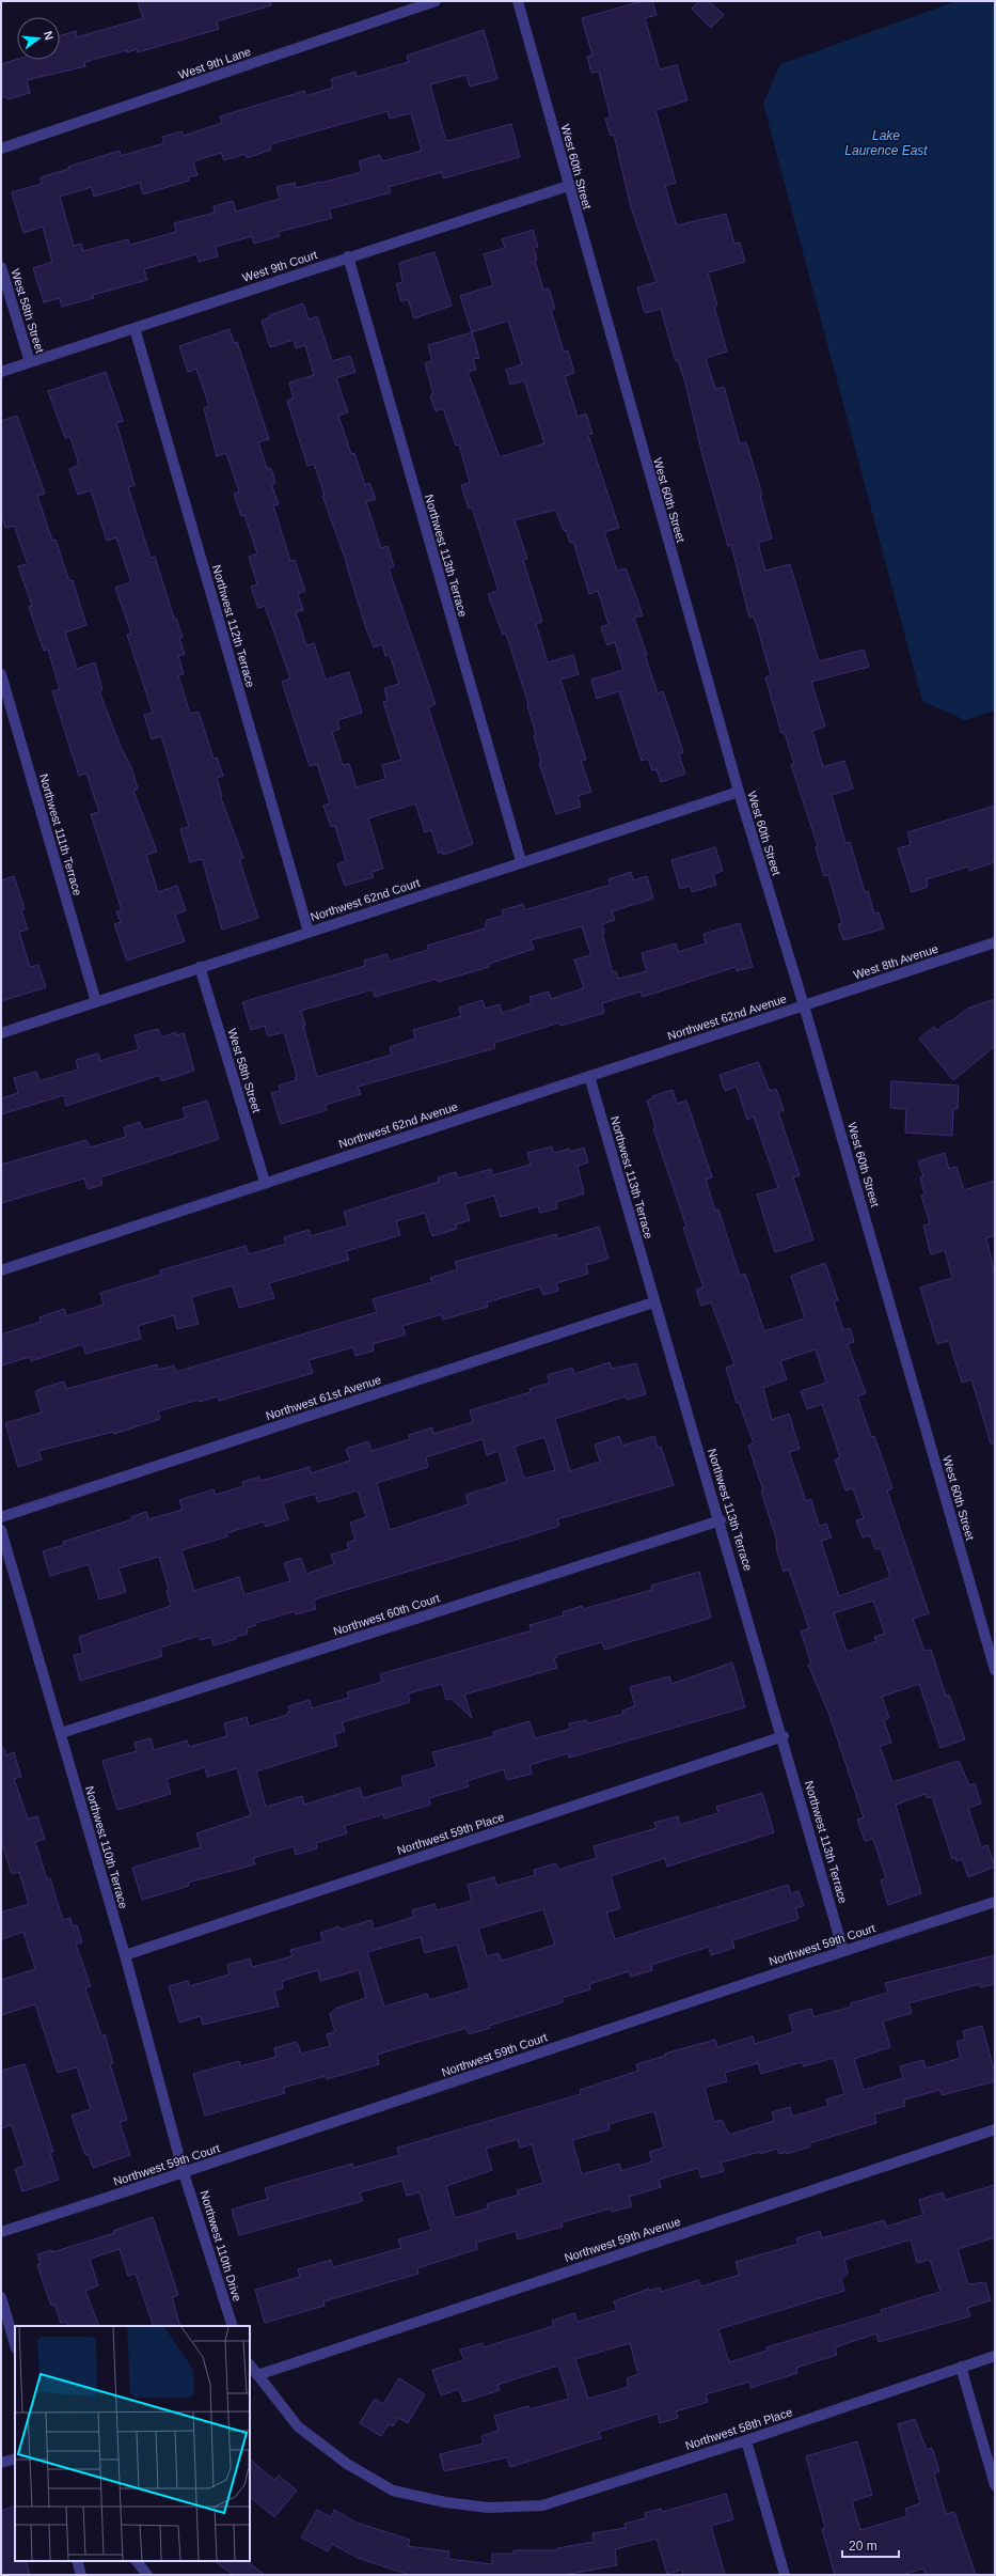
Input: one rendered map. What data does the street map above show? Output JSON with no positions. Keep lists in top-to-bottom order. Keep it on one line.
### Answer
{"streets":{"street":["West 9th Lane","West 60th Street","West 9th Court","West 58th Street","Northwest 113th Terrace","Northwest 112th Terrace","Northwest 111th Terrace","Northwest 62nd Court","West 8th Avenue","Northwest 62nd Avenue","Northwest 61st Avenue","Northwest 60th Court","Northwest 59th Place","Northwest 110th Terrace","Northwest 59th Court","Northwest 59th Avenue","Northwest 110th Drive","Northwest 58th Place"]},"crossings":[["West 60th Street","West 9th Court"],["West 60th Street","Northwest 62nd Court"],["West 60th Street","West 8th Avenue"],["West 60th Street","Northwest 62nd Avenue"],["West 9th Court","West 58th Street"],["West 9th Court","Northwest 113th Terrace"],["West 9th Court","Northwest 112th Terrace"],["West 58th Street","Northwest 62nd Court"],["West 58th Street","Northwest 62nd Avenue"],["Northwest 113th Terrace","Northwest 62nd Court"],["Northwest 113th Terrace","Northwest 62nd Avenue"],["Northwest 113th Terrace","Northwest 61st Avenue"],["Northwest 113th Terrace","Northwest 60th Court"],["Northwest 113th Terrace","Northwest 59th Place"],["Northwest 113th Terrace","Northwest 59th Court"],["Northwest 112th Terrace","Northwest 62nd Court"],["Northwest 111th Terrace","Northwest 62nd Court"],["West 8th Avenue","Northwest 62nd Avenue"],["Northwest 60th Court","Northwest 110th Terrace"],["Northwest 59th Place","Northwest 110th Terrace"],["Northwest 110th Terrace","Northwest 59th Court"],["Northwest 110th Terrace","Northwest 110th Drive"],["Northwest 59th Court","Northwest 110th Drive"],["Northwest 59th Avenue","Northwest 58th Place"]],"water":["Lake Laurence East"],"scale_bar":"20 m","north":"right"}
